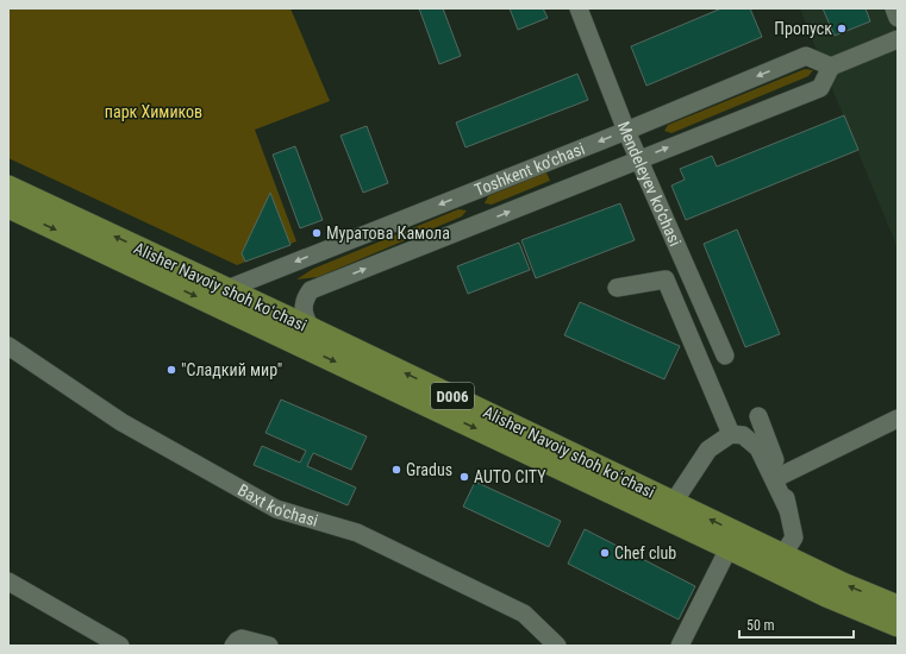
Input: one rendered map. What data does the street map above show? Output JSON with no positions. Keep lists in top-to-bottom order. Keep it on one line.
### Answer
{"streets":{"main road":["Alisher Navoiy shoh koʻchasi","D006"],"street":["Toshkent ko‘chasi","Mendeleyev ko‘chasi","Baxt ko'chasi"]},"crossings":[["Toshkent ko‘chasi","Mendeleyev ko‘chasi"],["Toshkent ko‘chasi","Alisher Navoiy shoh koʻchasi"]],"parks":["парк Химиков"],"places":["Пропуск","Муратова Камола","\"Сладкий мир\"","Gradus","AUTO CITY","Chef club"],"scale_bar":"50 m"}
